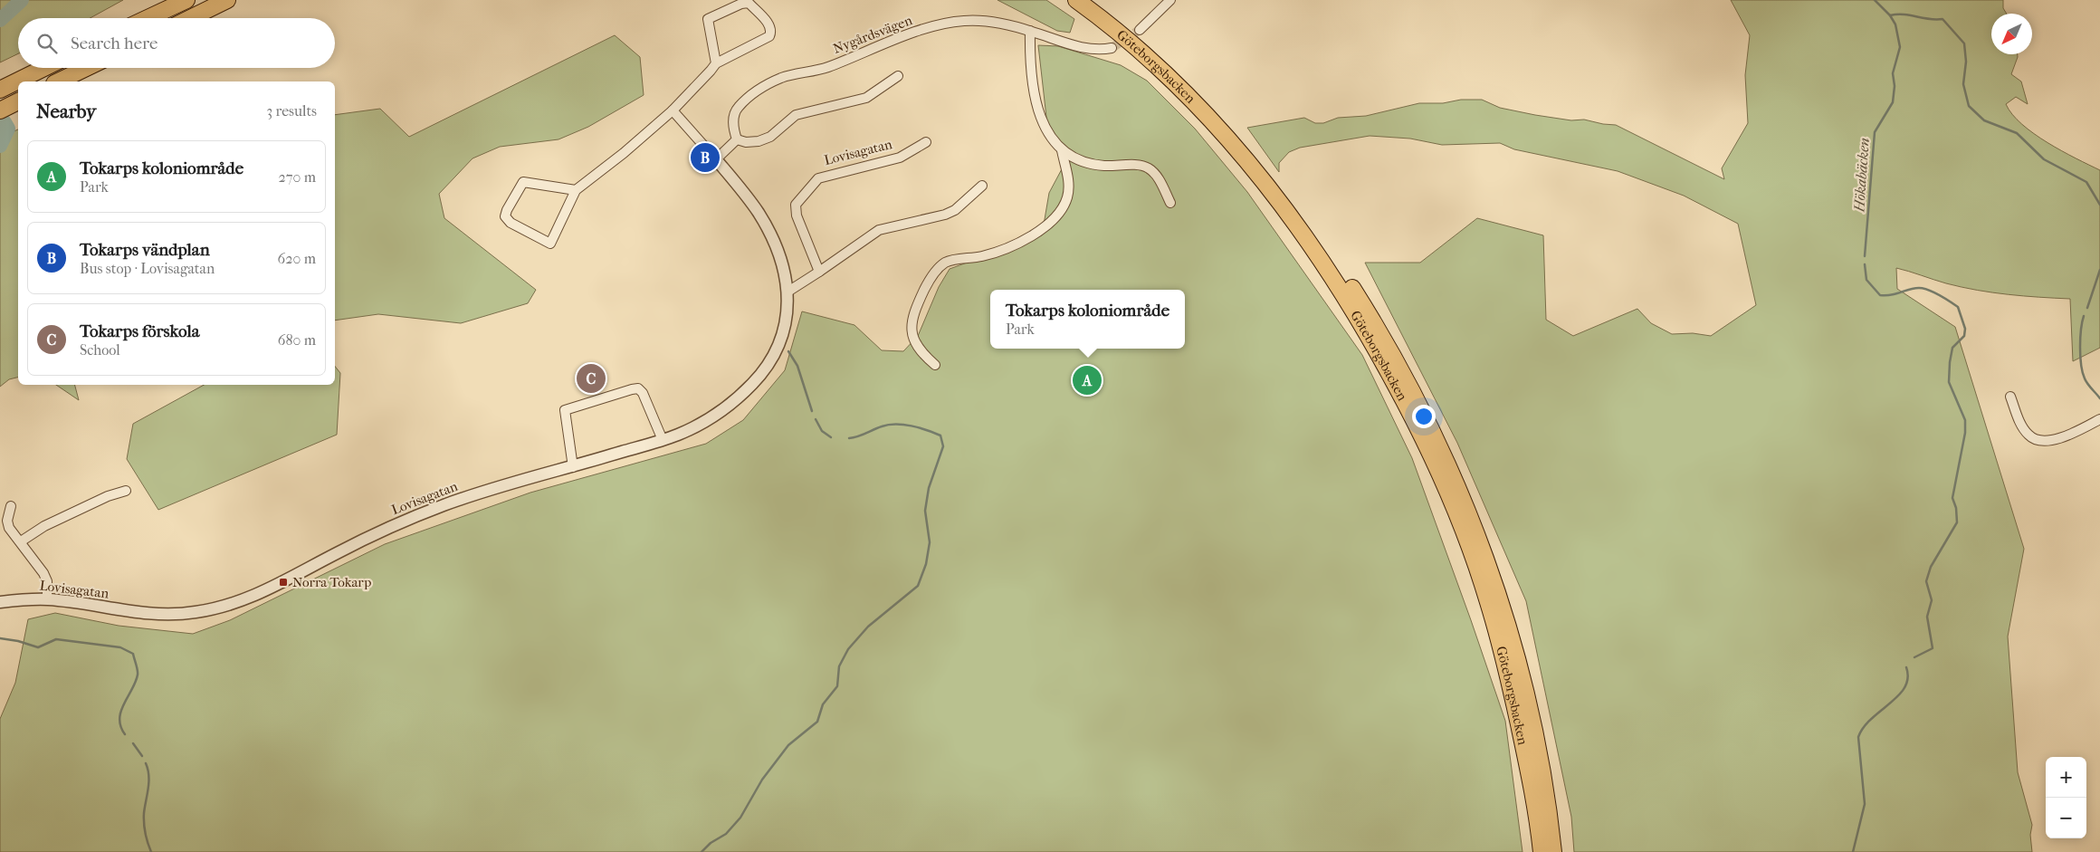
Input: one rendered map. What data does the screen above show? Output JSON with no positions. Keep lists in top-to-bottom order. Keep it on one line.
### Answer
{"streets":{"highway":["Göteborgsbacken"],"street":["Nygårdsvägen","Lovisagatan"]},"water":["Hökabäcken"],"places":{"transit":["Norra Tokarp"]},"north":"bottom left","page":{"search":"Search here","heading":["Nearby","3 results"],"list":[{"mark":"A","name":"Tokarps koloniområde","note":"Park","value":"270 m"},{"mark":"B","name":"Tokarps vändplan","note":"Bus stop · Lovisagatan","value":"620 m"},{"mark":"C","name":"Tokarps förskola","note":"School","value":"680 m"}],"pins":["B","C","A"],"popup":["Tokarps koloniområde","Park"],"map_buttons":["+","−"]}}
